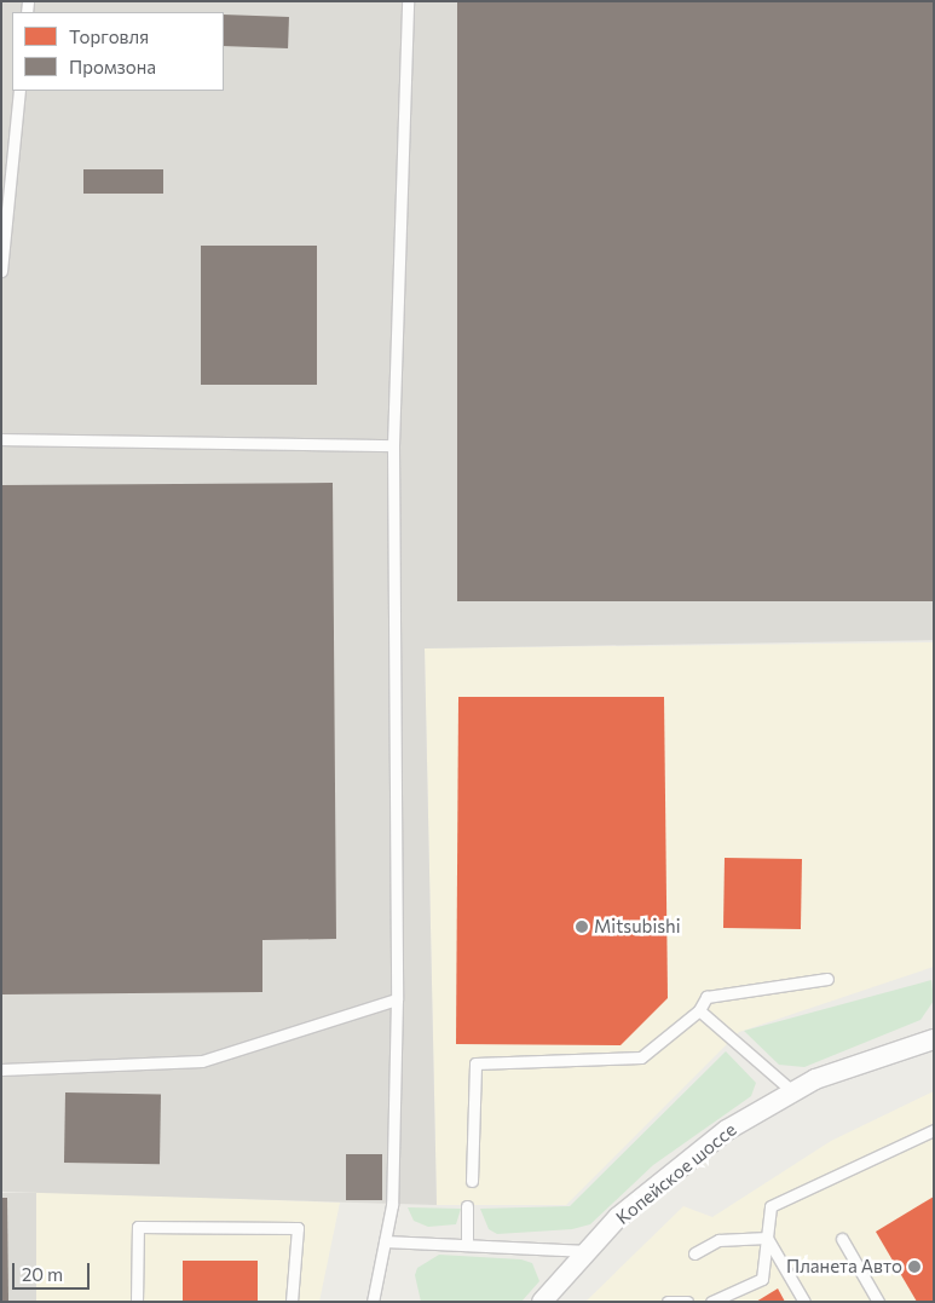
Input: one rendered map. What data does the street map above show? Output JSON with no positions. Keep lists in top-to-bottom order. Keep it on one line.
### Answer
{"streets":{"street":["Копейское шоссе"]},"places":["Mitsubishi","Планета Авто"],"legend":["Торговля","Промзона"],"scale_bar":"20 m"}
